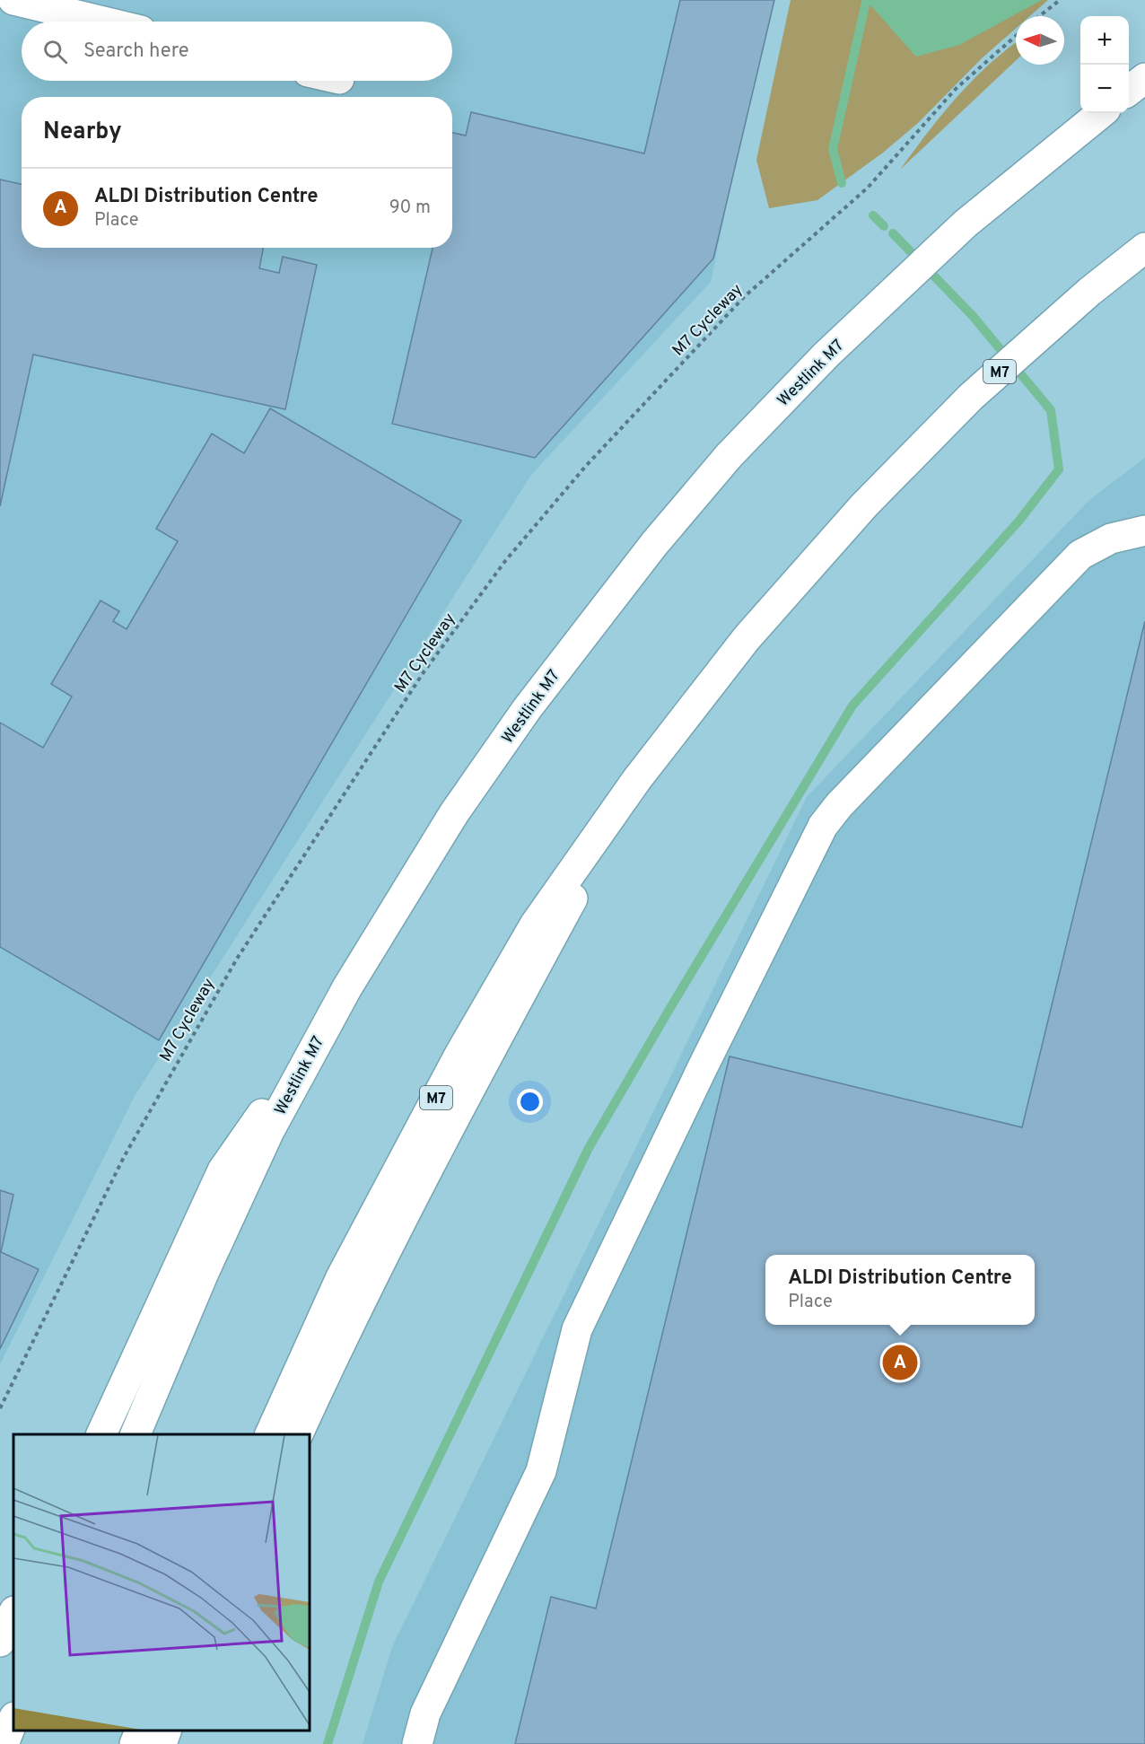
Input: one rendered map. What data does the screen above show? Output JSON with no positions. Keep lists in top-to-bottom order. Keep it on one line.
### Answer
{"streets":{"main road":["M7","Westlink M7"],"path":["M7 Cycleway"]},"north":"left","page":{"map_buttons":["+","−"],"search":"Search here","heading":"Nearby","list":[{"mark":"A","name":"ALDI Distribution Centre","note":"Place","value":"90 m"}],"popup":["ALDI Distribution Centre","Place"],"pins":"A"}}
